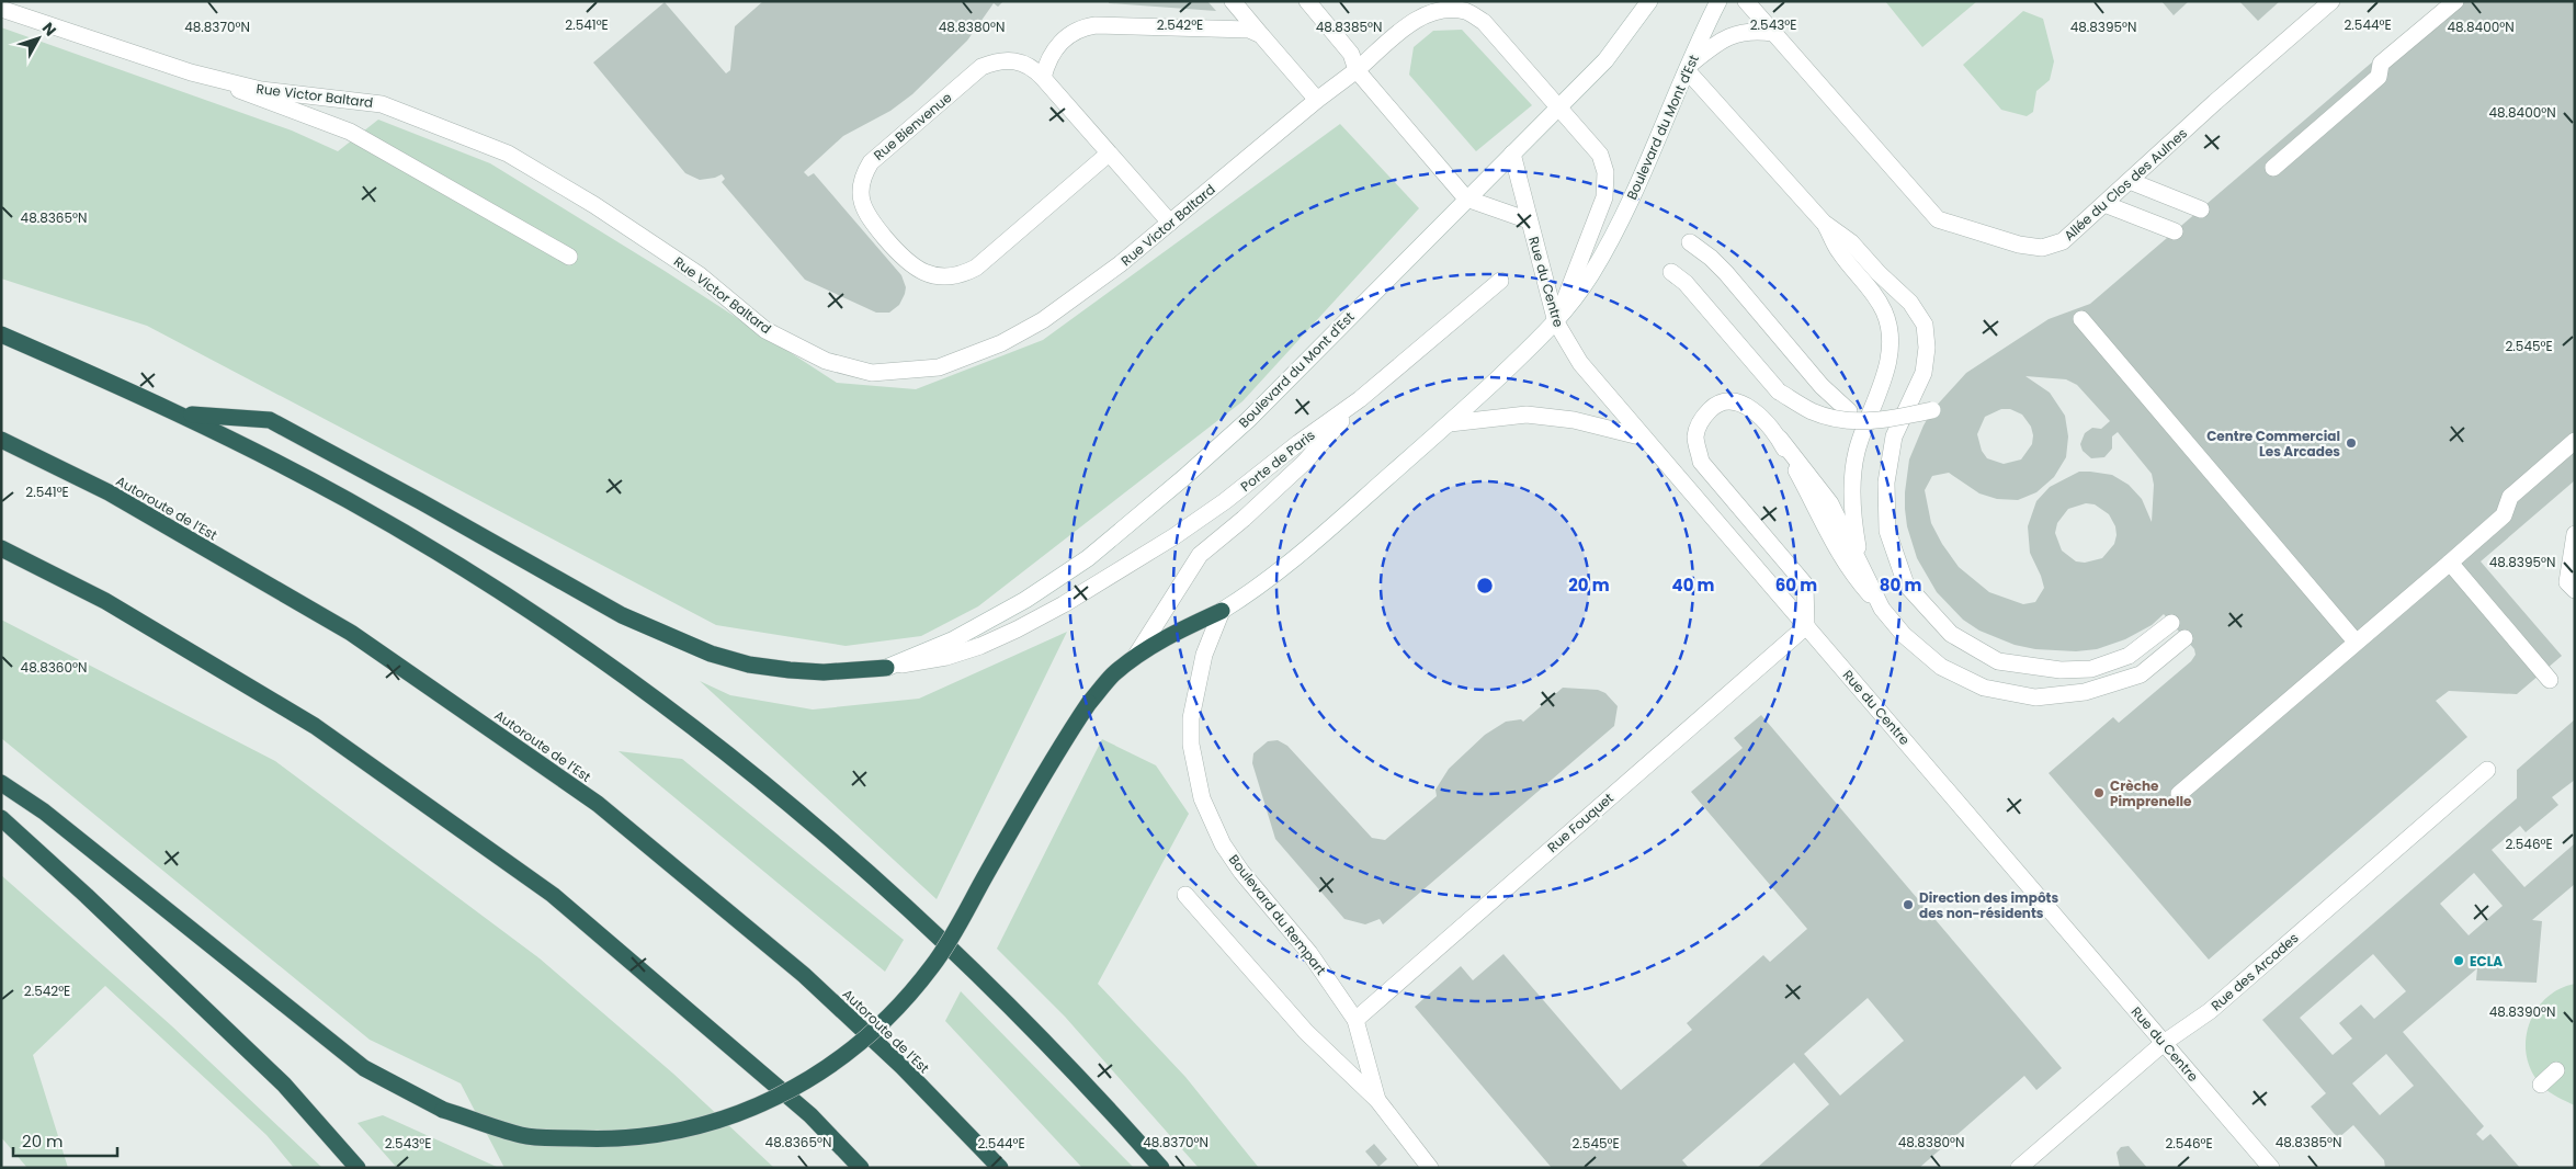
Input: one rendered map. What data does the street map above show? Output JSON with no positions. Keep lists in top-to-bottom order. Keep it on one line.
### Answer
{"streets":{"highway":["Autoroute de l’Est"],"street":["Rue Victor Baltard","Rue Bienvenue","Boulevard du Mont d'Est","Allée du Clos des Aulnes","Rue du Centre","Porte de Paris","Rue Fouquet","Boulevard du Rempart","Rue des Arcades"]},"crossings":[["Rue Victor Baltard","Rue Bienvenue"],["Boulevard du Mont d'Est","Rue du Centre"],["Boulevard du Mont d'Est","Porte de Paris"],["Boulevard du Mont d'Est","Boulevard du Rempart"],["Rue du Centre","Rue Fouquet"],["Rue du Centre","Rue des Arcades"],["Rue Fouquet","Boulevard du Rempart"]],"places":["Centre Commercial Les Arcades","Crèche Pimprenelle","Direction des impôts des non-résidents","ECLA"],"scale_bar":"20 m","north":"top right","coordinates":["2.541°E","2.542°E","2.543°E","2.544°E","48.8370°N","48.8380°N","48.8385°N","48.8395°N","48.8400°N","48.8365°N","2.545°E","48.8360°N","2.546°E","48.8390°N"],"rings":["20 m","40 m","60 m","80 m"]}
